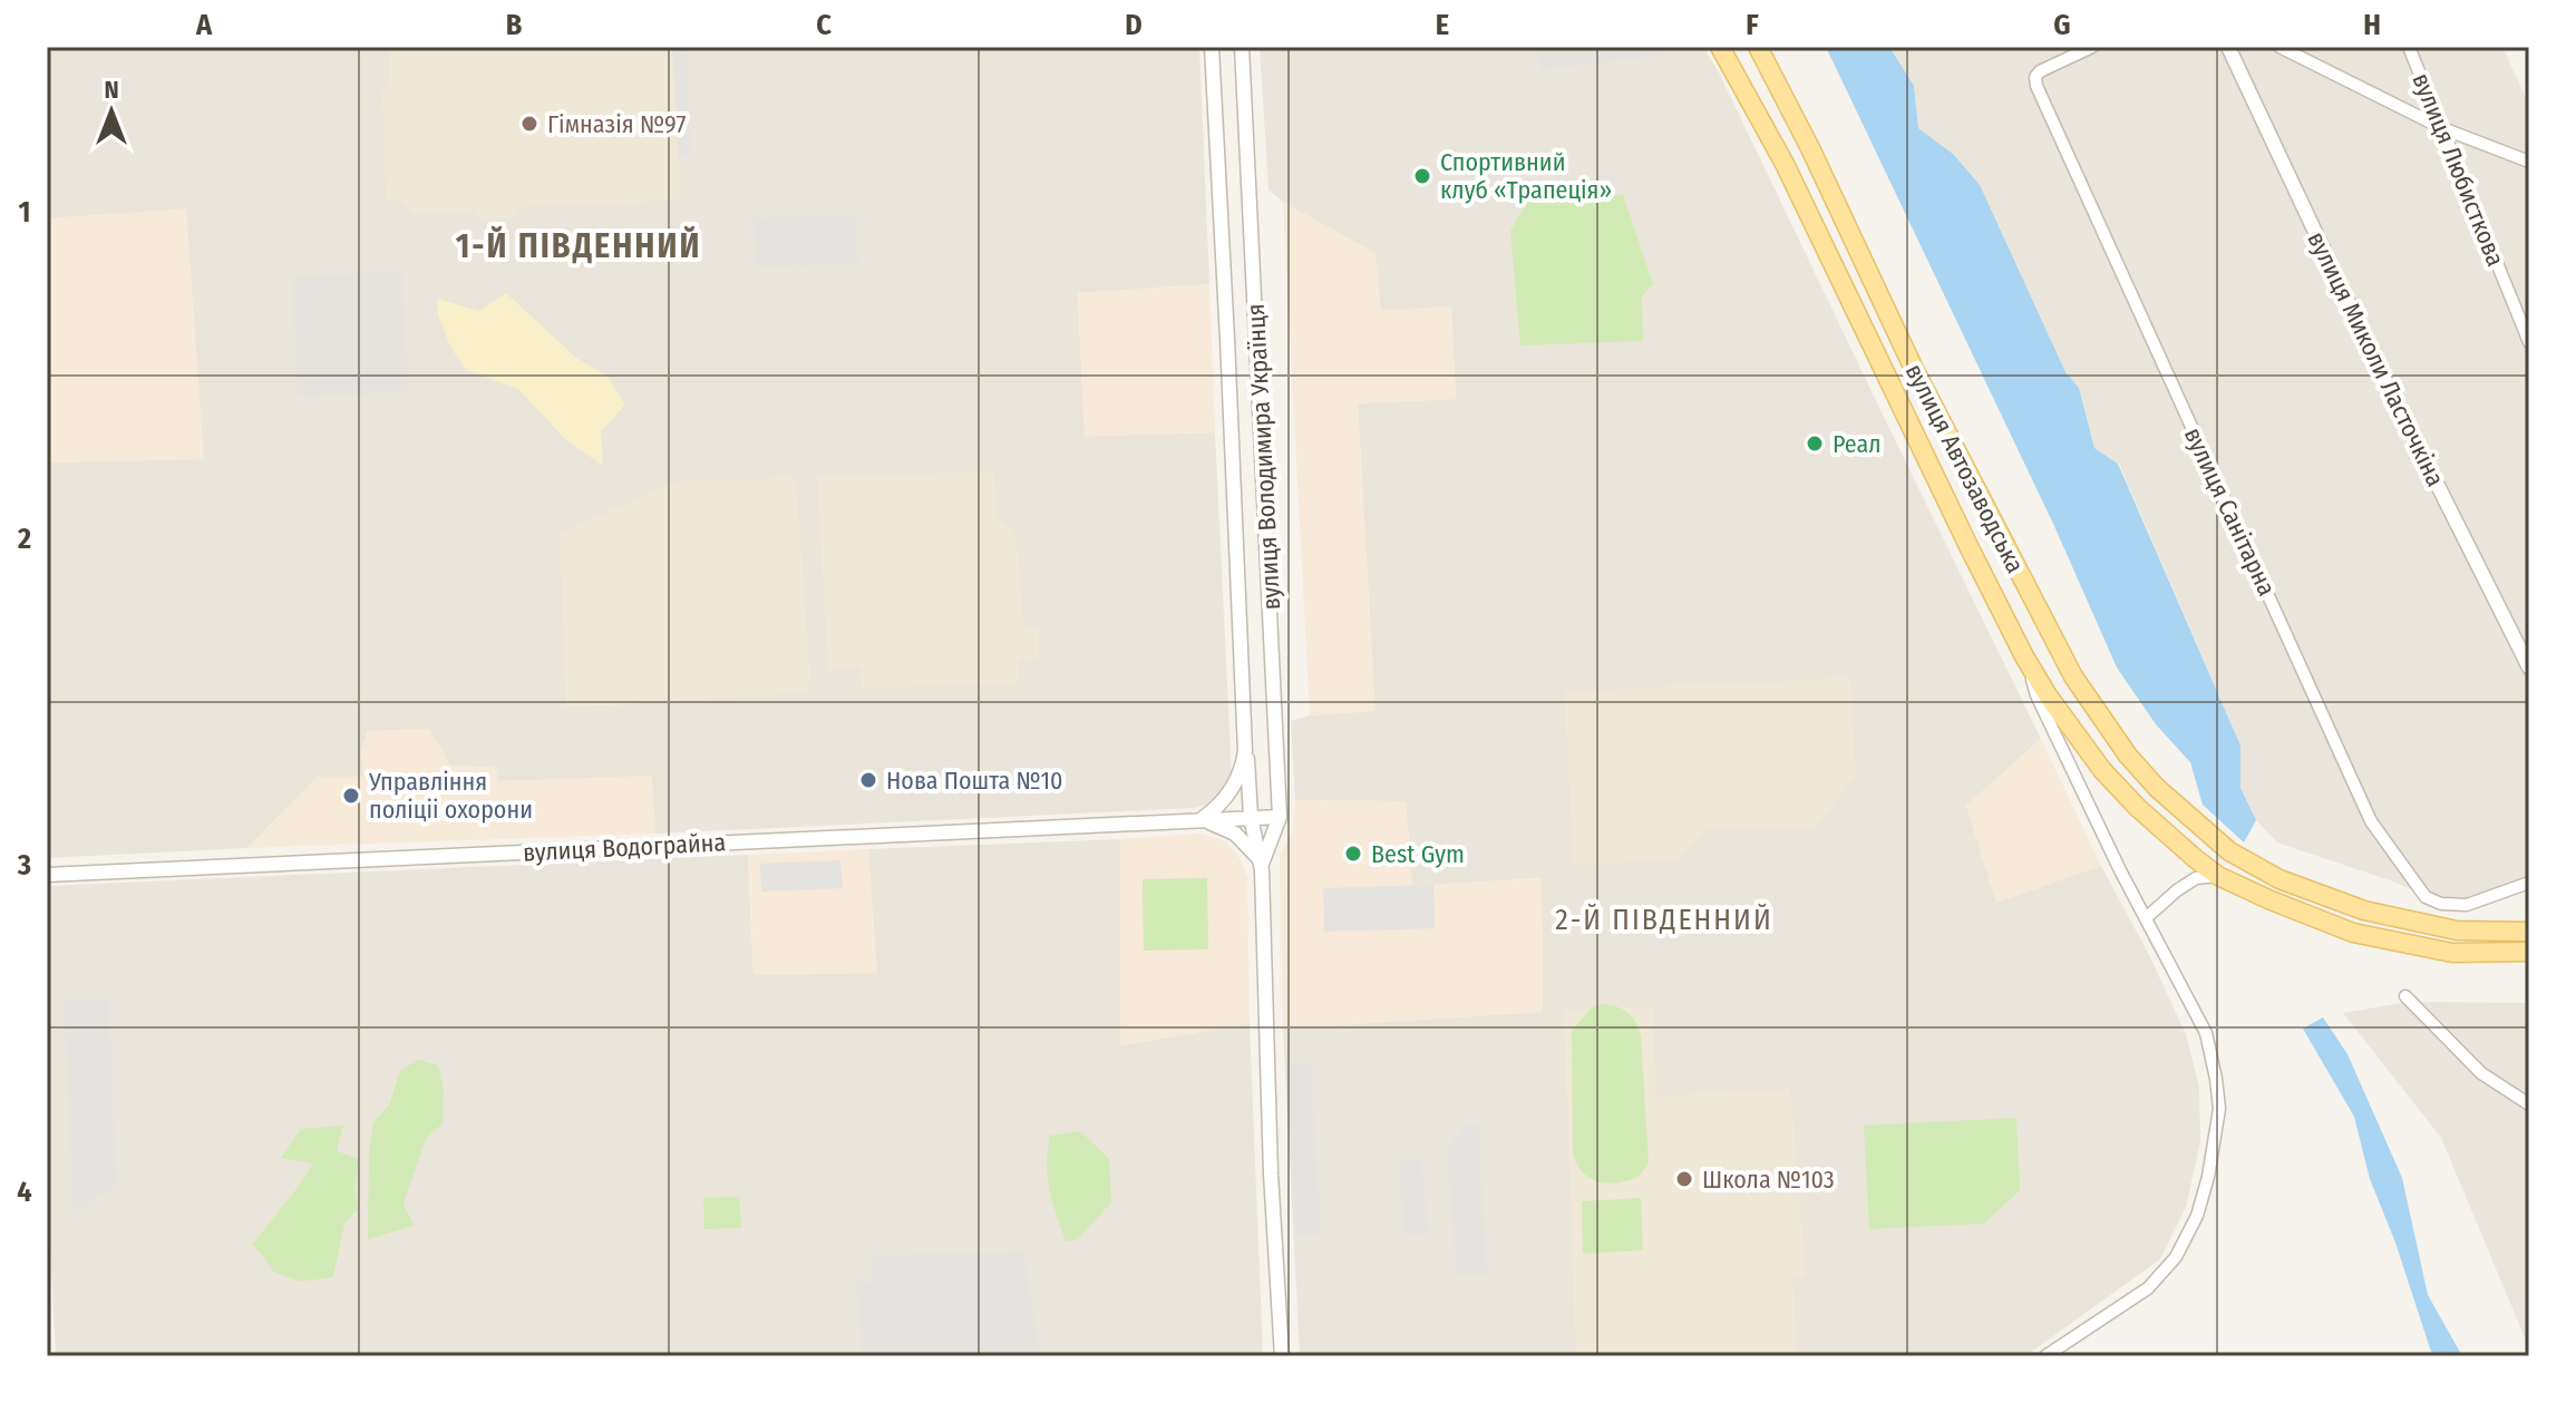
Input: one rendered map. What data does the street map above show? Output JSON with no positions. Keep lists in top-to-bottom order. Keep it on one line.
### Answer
{"streets":{"main road":["вулиця Автозаводська"],"street":["вулиця Любисткова","вулиця Миколи Ласточкіна","вулиця Володимира Українця","вулиця Санітарна","вулиця Водограйна"]},"crossings":[["вулиця Володимира Українця","вулиця Водограйна"]],"districts":["1-Й ПІВДЕННИЙ","2-Й ПІВДЕННИЙ"],"places":["Гімназія №97","Спортивний клуб «Трапеція»","Реал","Нова Пошта №10","Управлiння полiцii охорони","Best Gym","Школа №103"],"north":"top","grid":{"columns":["A","B","C","D","E","F","G","H"],"rows":["1","2","3","4"]}}
